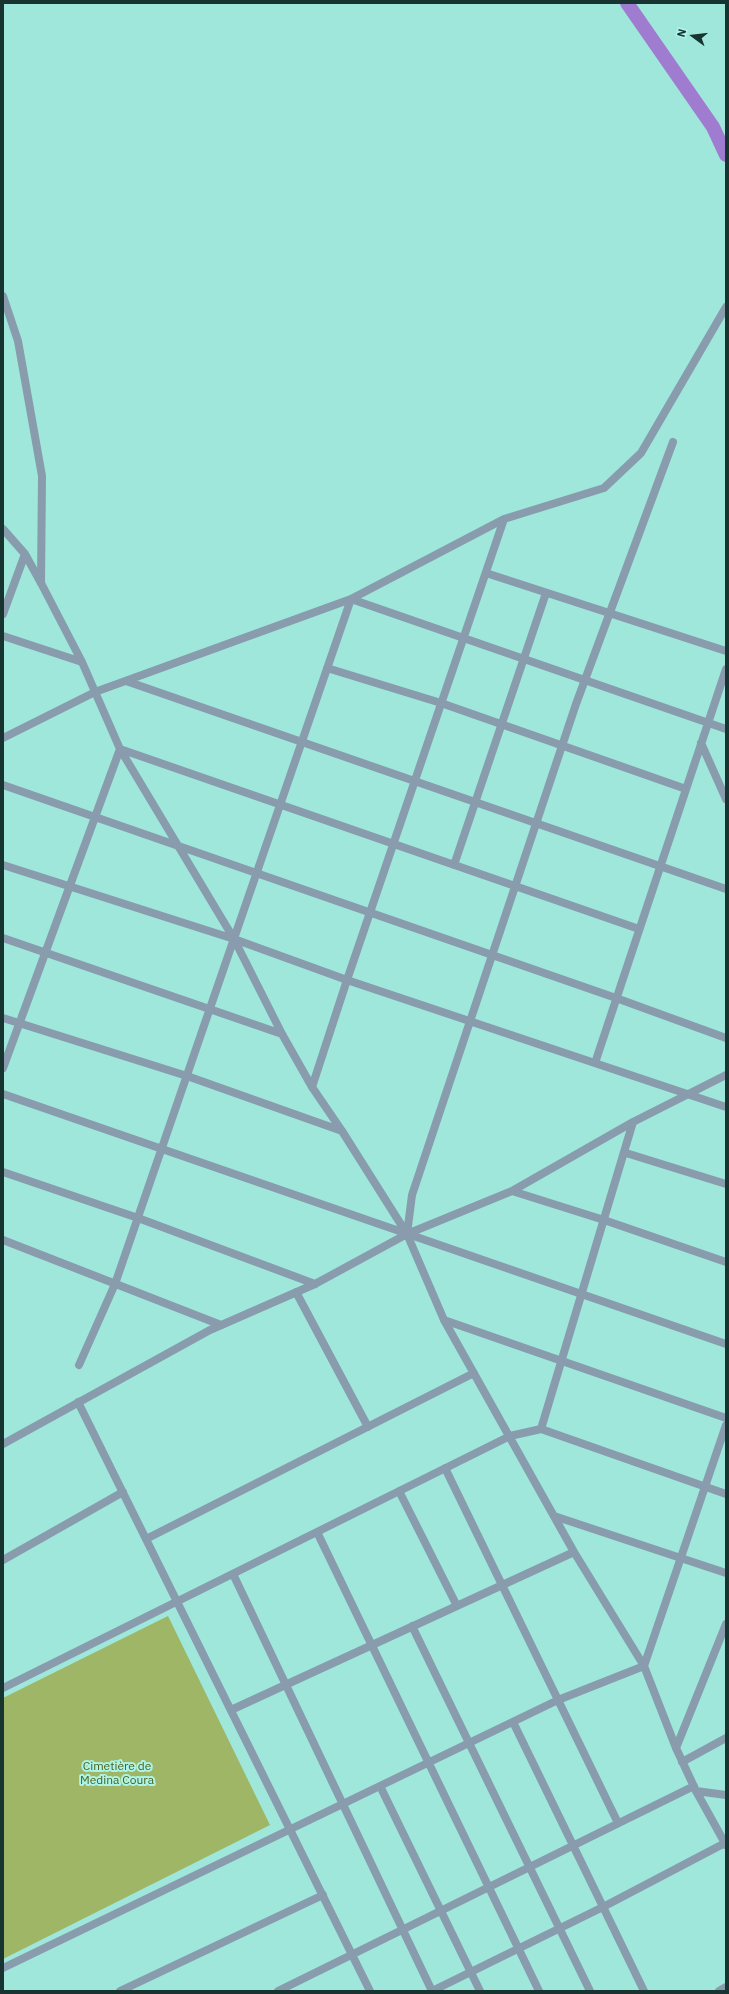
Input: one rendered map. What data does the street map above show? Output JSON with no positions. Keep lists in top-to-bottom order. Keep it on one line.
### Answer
{"parks":["Cimetière de Medina Coura"],"north":"left"}
